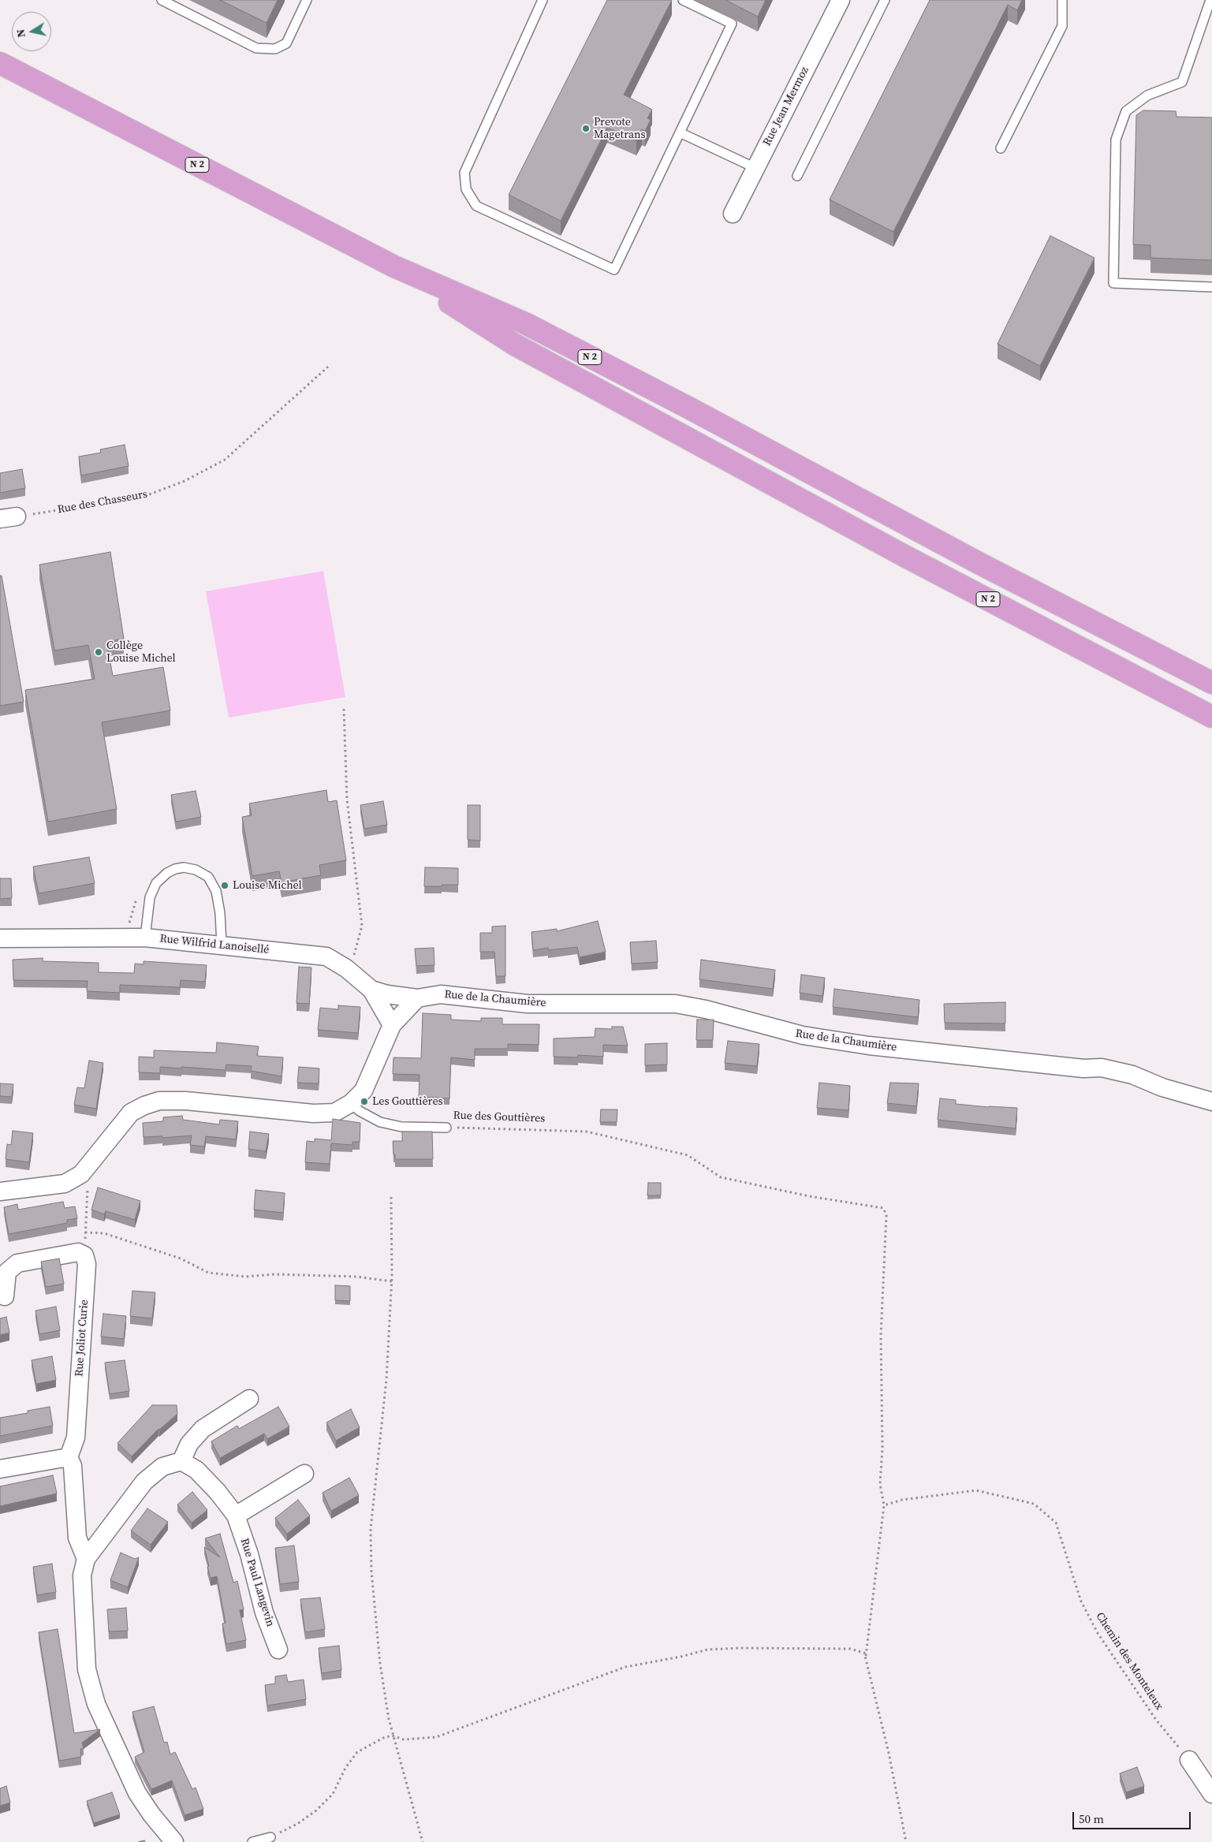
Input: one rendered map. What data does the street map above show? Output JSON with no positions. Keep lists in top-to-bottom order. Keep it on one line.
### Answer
{"streets":{"highway":["N 2"],"street":["Rue Jean Mermoz","Rue Wilfrid Lanoisellé","Rue de la Chaumière","Rue Joliot Curie","Rue Paul Langevin"],"lane":["Rue des Gouttières"],"path":["Rue des Chasseurs","Chemin des Monteleux"]},"crossings":[["Rue Wilfrid Lanoisellé","Rue de la Chaumière"],["Rue des Gouttières","Chemin des Monteleux"]],"places":["Prevote Magetrans","Collège Louise Michel","Louise Michel","Les Gouttières"],"scale_bar":"50 m","north":"left"}
